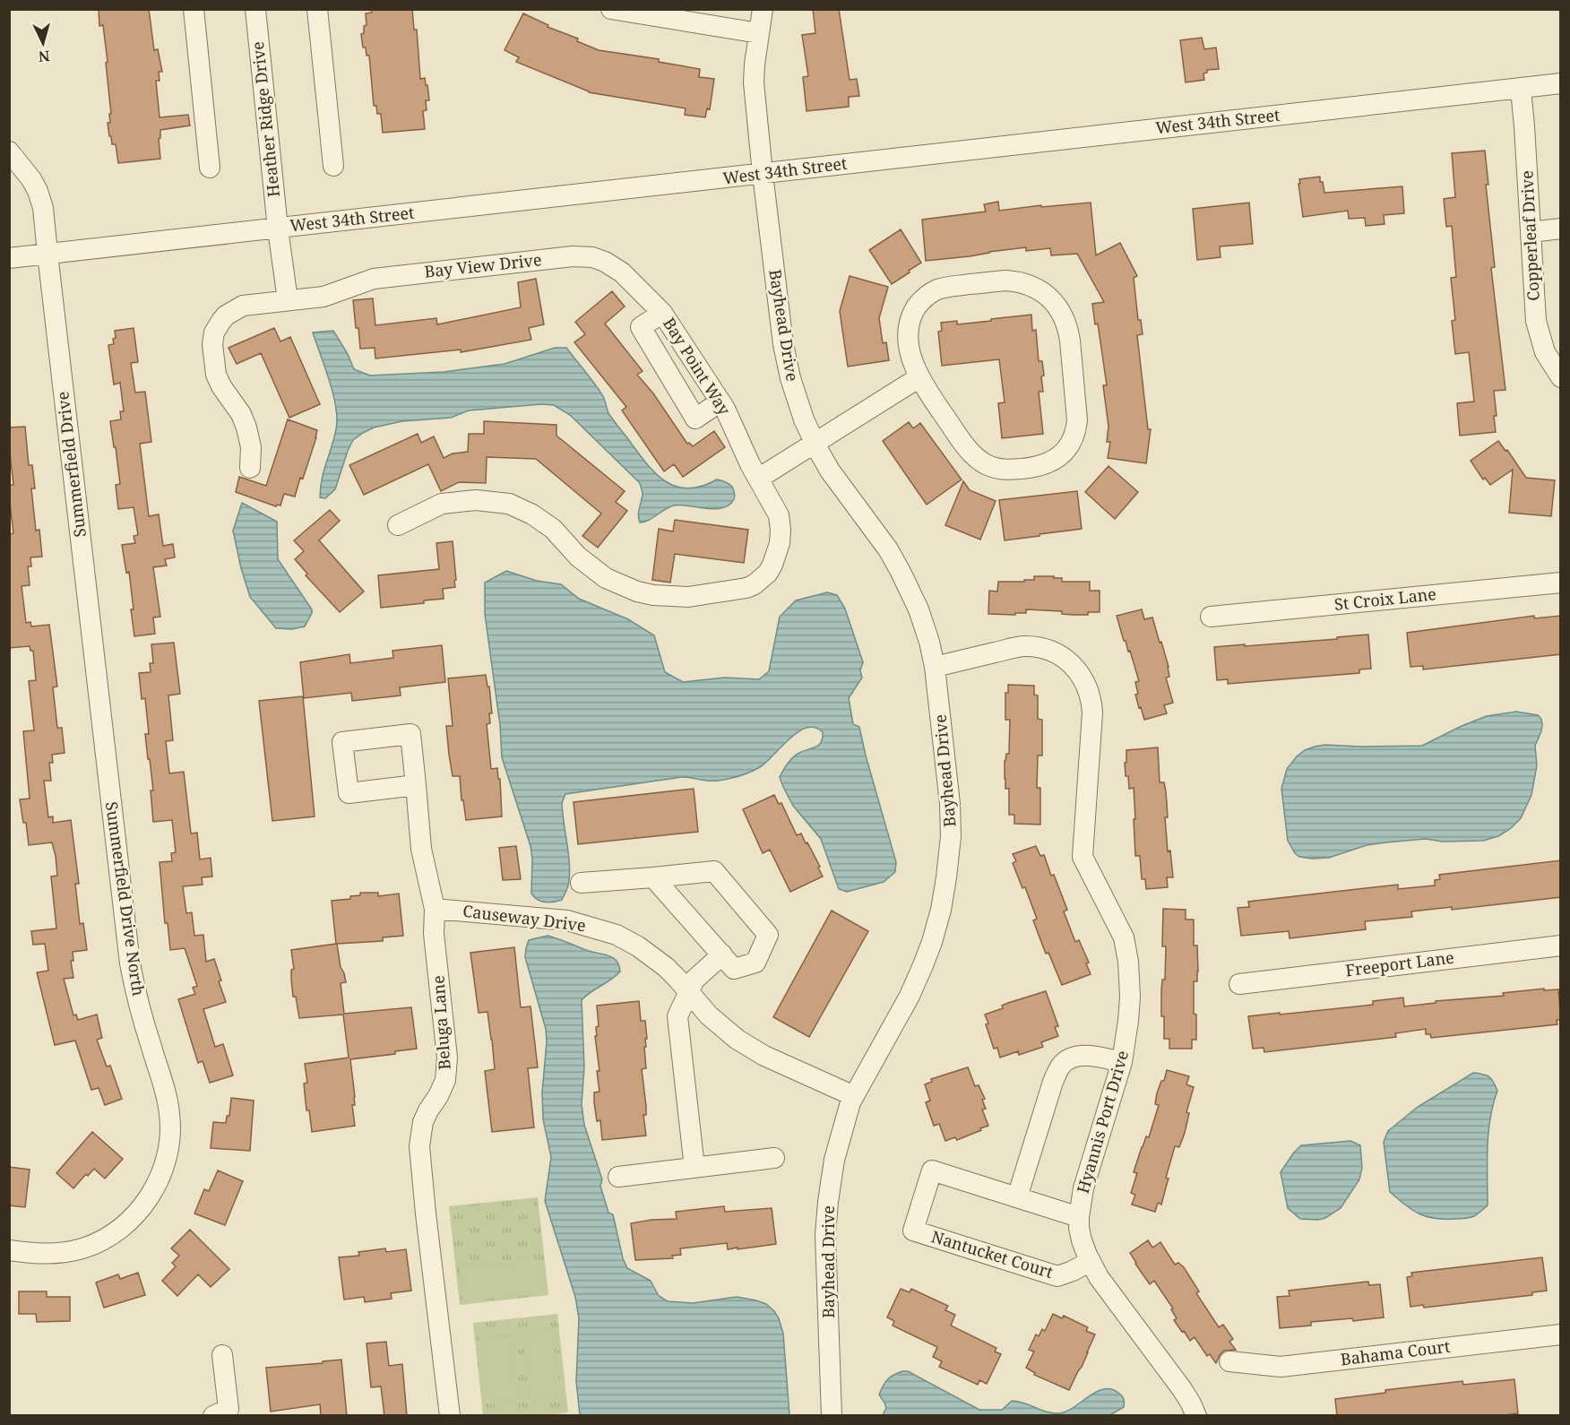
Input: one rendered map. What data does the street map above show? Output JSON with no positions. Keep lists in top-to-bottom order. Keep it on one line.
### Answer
{"streets":{"street":["Heather Ridge Drive","West 34th Street","Copperleaf Drive","Bay View Drive","Bayhead Drive","Bay Point Way","Summerfield Drive","St Croix Lane","Summerfield Drive North","Causeway Drive","Freeport Lane","Beluga Lane","Hyannis Port Drive","Nantucket Court","Bahama Court"]},"crossings":[["Heather Ridge Drive","West 34th Street"],["West 34th Street","Copperleaf Drive"],["West 34th Street","Bayhead Drive"],["West 34th Street","Summerfield Drive"],["Bay View Drive","Bay Point Way"],["Bayhead Drive","Causeway Drive"],["Bayhead Drive","Hyannis Port Drive"],["Summerfield Drive","Summerfield Drive North"],["Causeway Drive","Beluga Lane"],["Hyannis Port Drive","Nantucket Court"]],"north":"bottom"}
